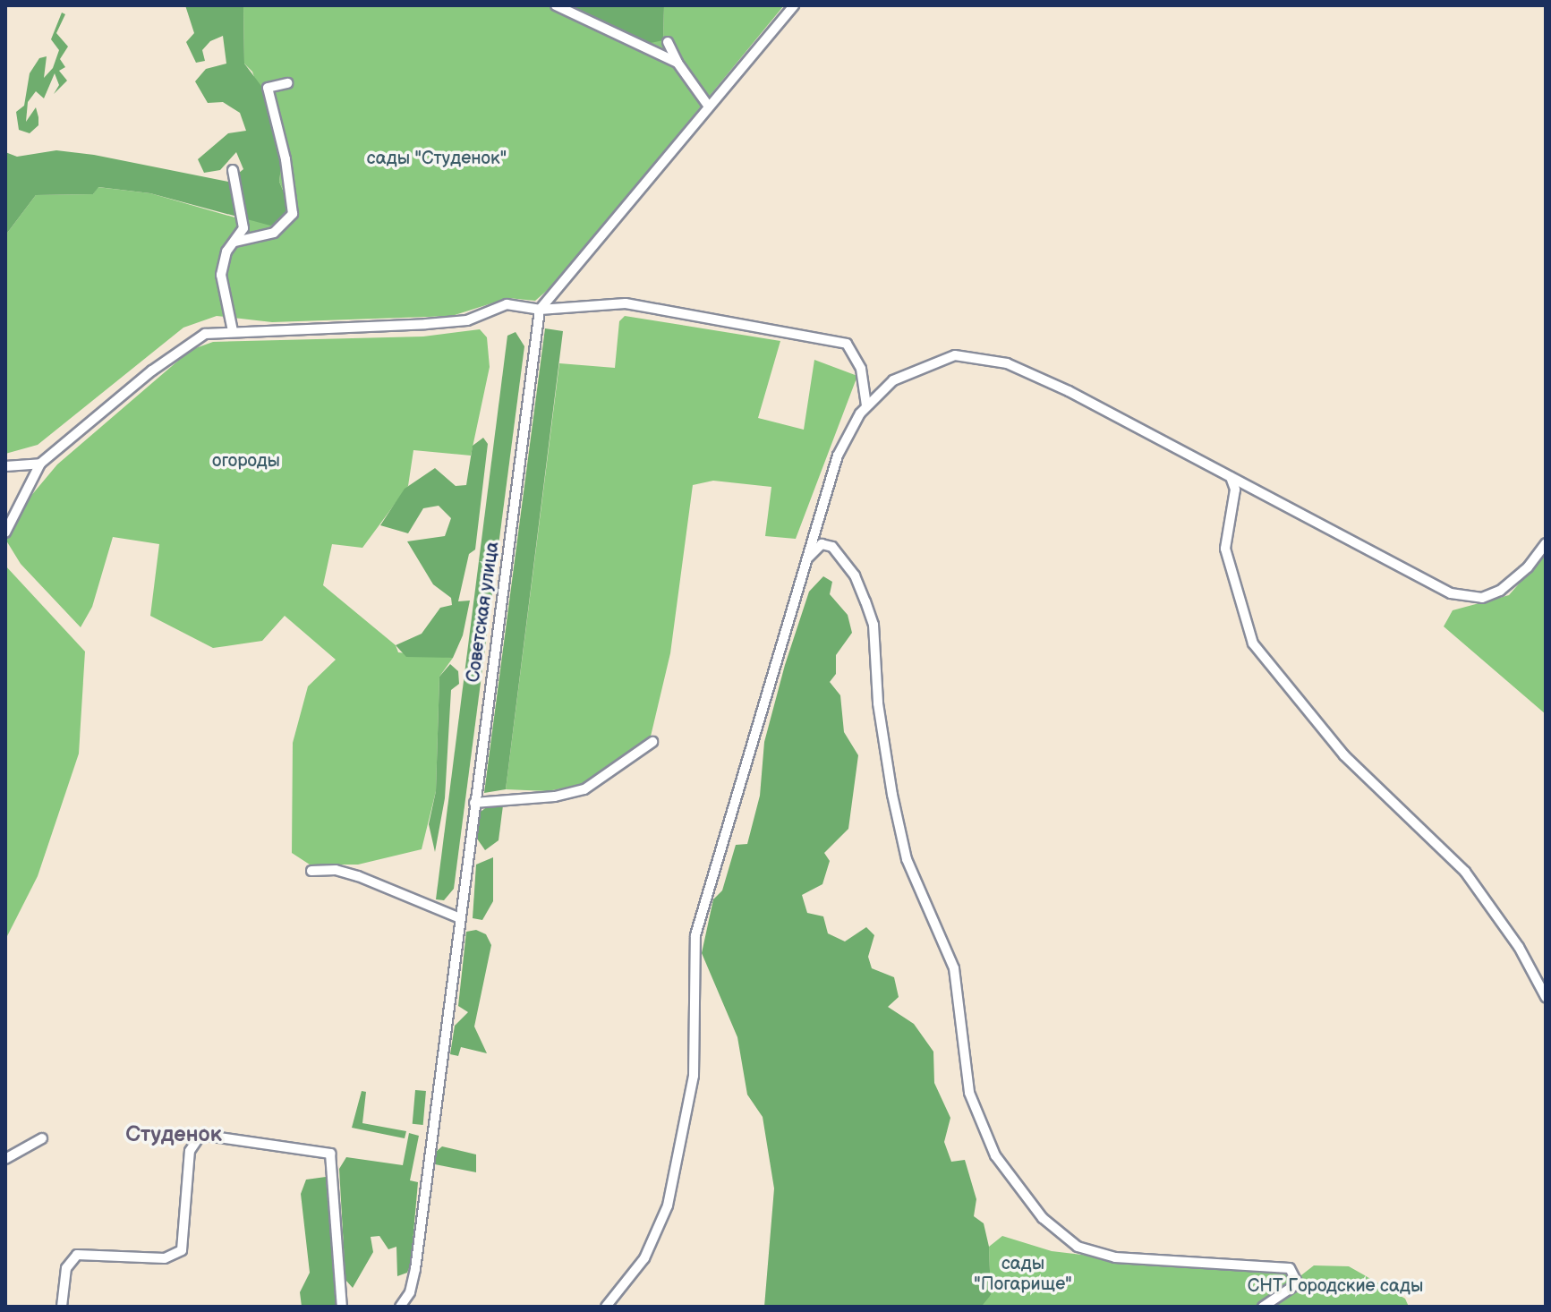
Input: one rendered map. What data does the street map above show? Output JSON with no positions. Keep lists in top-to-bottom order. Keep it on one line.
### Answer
{"streets":{"street":["Советская улица"]},"districts":["Студенок"],"parks":["сады \"Студенок\"","огороды","сады \"Погарище\"","СНТ Городские сады"]}
